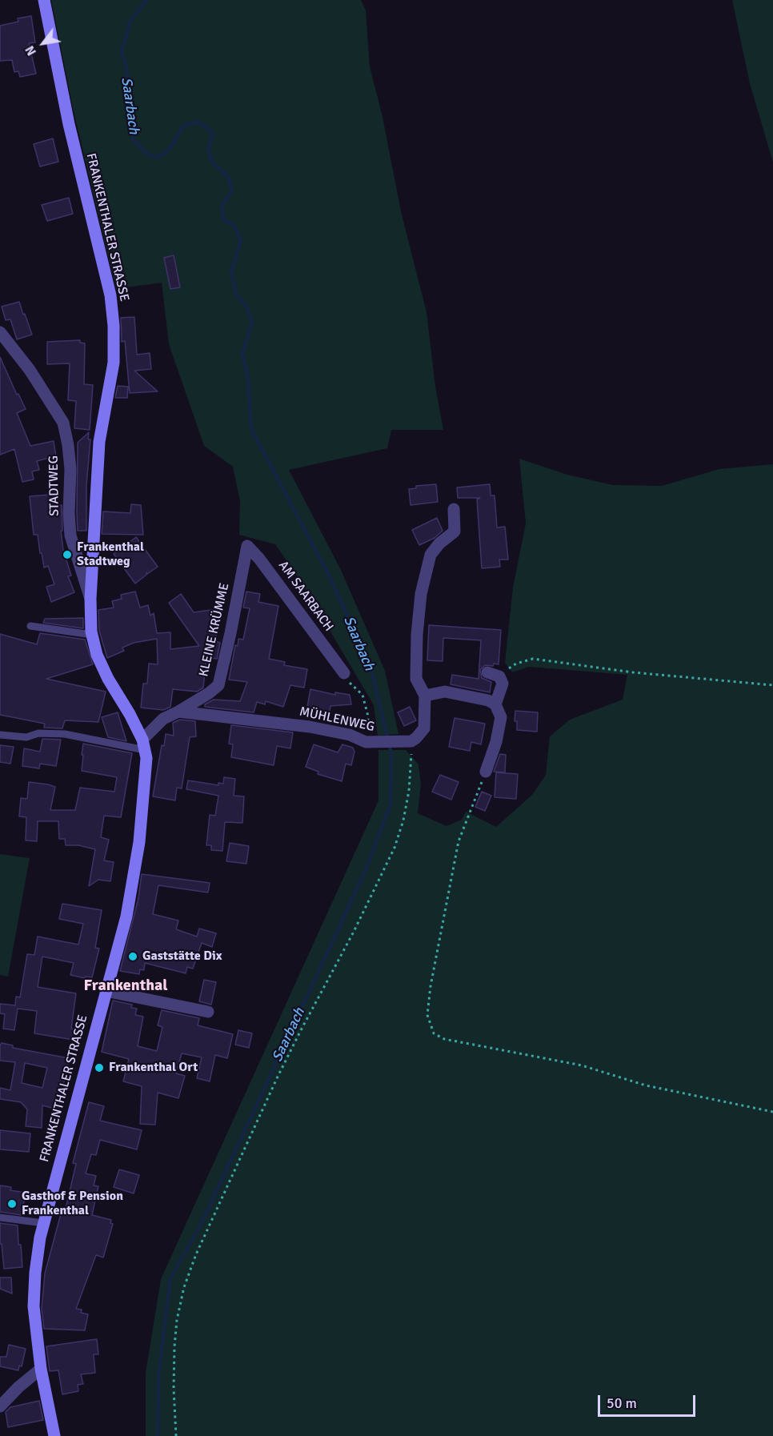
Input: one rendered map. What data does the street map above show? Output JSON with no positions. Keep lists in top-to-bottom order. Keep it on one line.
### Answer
{"streets":{"main road":["FRANKENTHALER STRASSE"],"street":["STADTWEG","AM SAARBACH","KLEINE KRÜMME","MÜHLENWEG"]},"crossings":[["FRANKENTHALER STRASSE","STADTWEG"],["FRANKENTHALER STRASSE","KLEINE KRÜMME"],["AM SAARBACH","KLEINE KRÜMME"],["KLEINE KRÜMME","MÜHLENWEG"]],"districts":["Frankenthal"],"water":["Saarbach"],"places":["Frankenthal Stadtweg","Gaststätte Dix","Frankenthal Ort","Gasthof & Pension Frankenthal"],"scale_bar":"50 m","north":"bottom left"}
